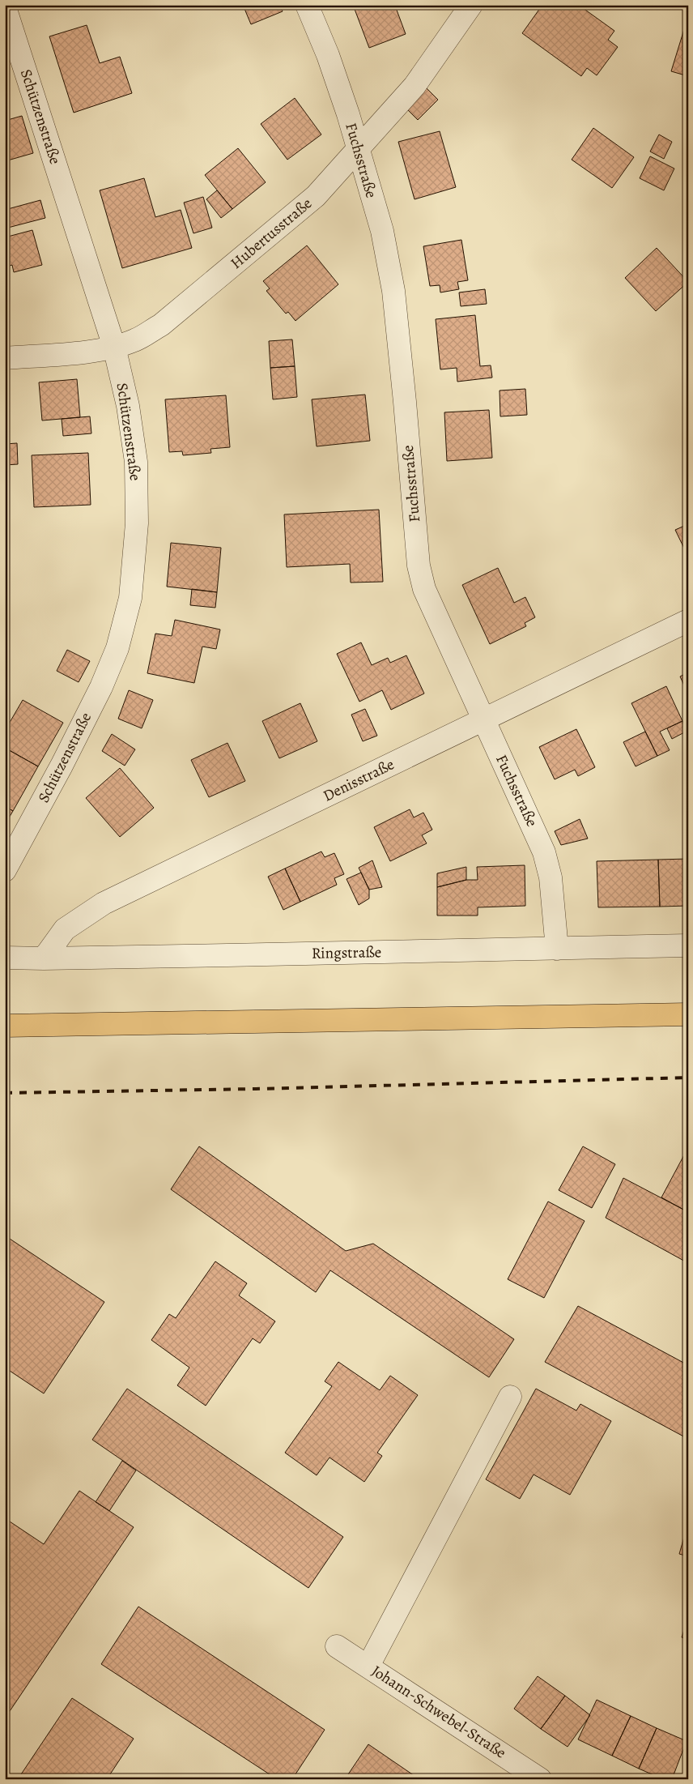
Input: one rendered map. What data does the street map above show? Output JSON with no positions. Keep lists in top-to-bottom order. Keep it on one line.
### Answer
{"streets":{"street":["Schützenstraße","Fuchsstraße","Hubertusstraße","Denisstraße","Ringstraße","Johann-Schwebel-Straße"]},"crossings":[["Schützenstraße","Hubertusstraße"],["Fuchsstraße","Hubertusstraße"],["Fuchsstraße","Denisstraße"],["Fuchsstraße","Ringstraße"],["Denisstraße","Ringstraße"]]}
